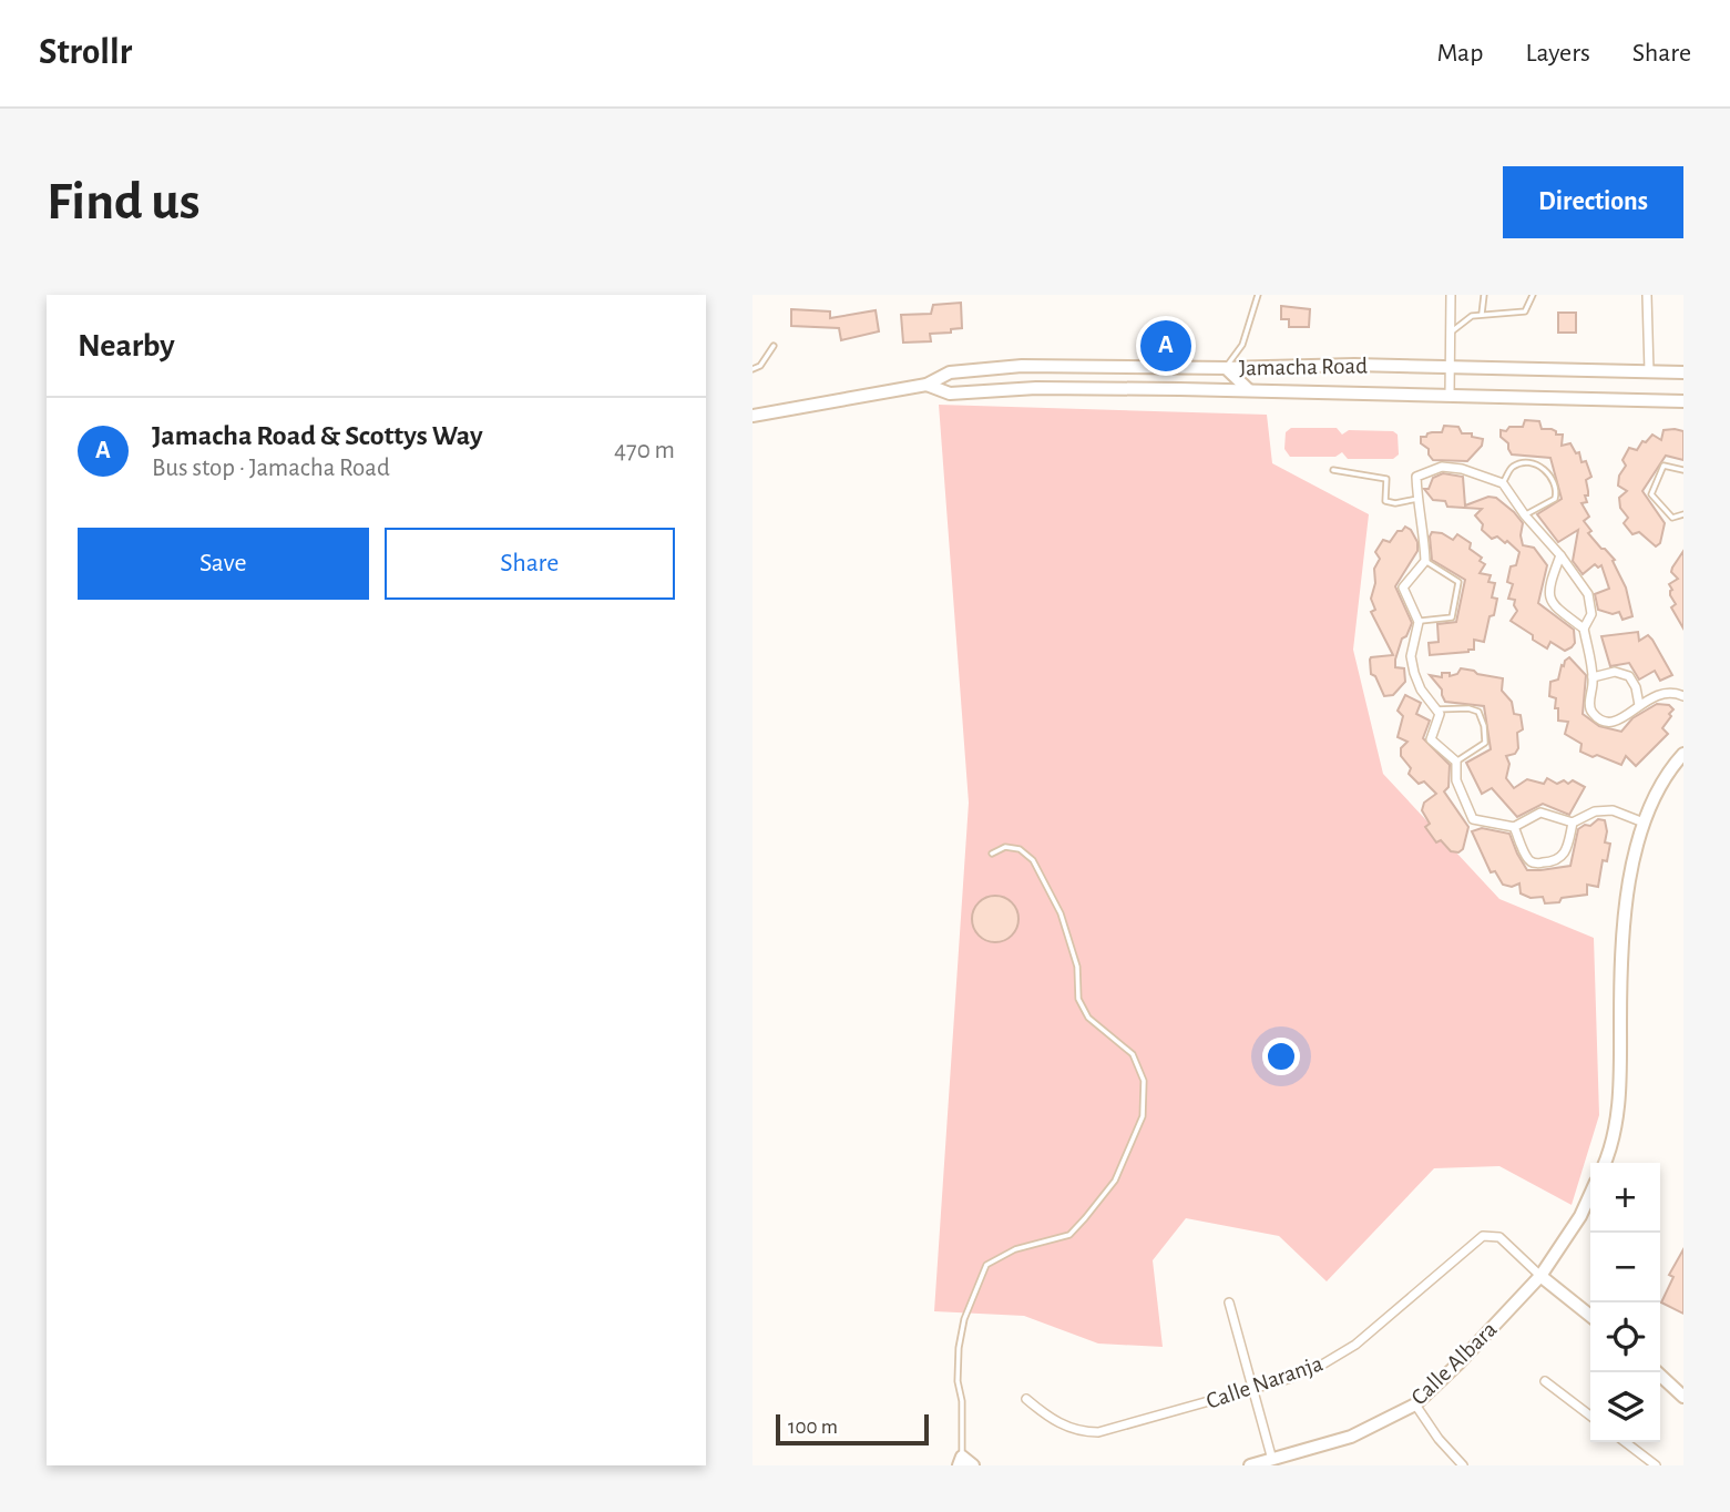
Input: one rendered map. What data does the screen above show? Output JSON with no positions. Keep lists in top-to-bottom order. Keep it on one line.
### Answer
{"streets":{"main road":["Jamacha Road","Calle Albara"],"street":["Calle Naranja"]},"crossings":[["Calle Albara","Calle Naranja"]],"scale_bar":"100 m","page":{"header":"Strollr","nav":["Map","Layers","Share"],"buttons":["Directions",["Save","Share"]],"title":"Find us","heading":"Nearby","pins":"A","list":[{"mark":"A","name":"Jamacha Road & Scottys Way","note":"Bus stop · Jamacha Road","value":"470 m"}],"map_buttons":["+","−"],"scale":"100 m"}}
